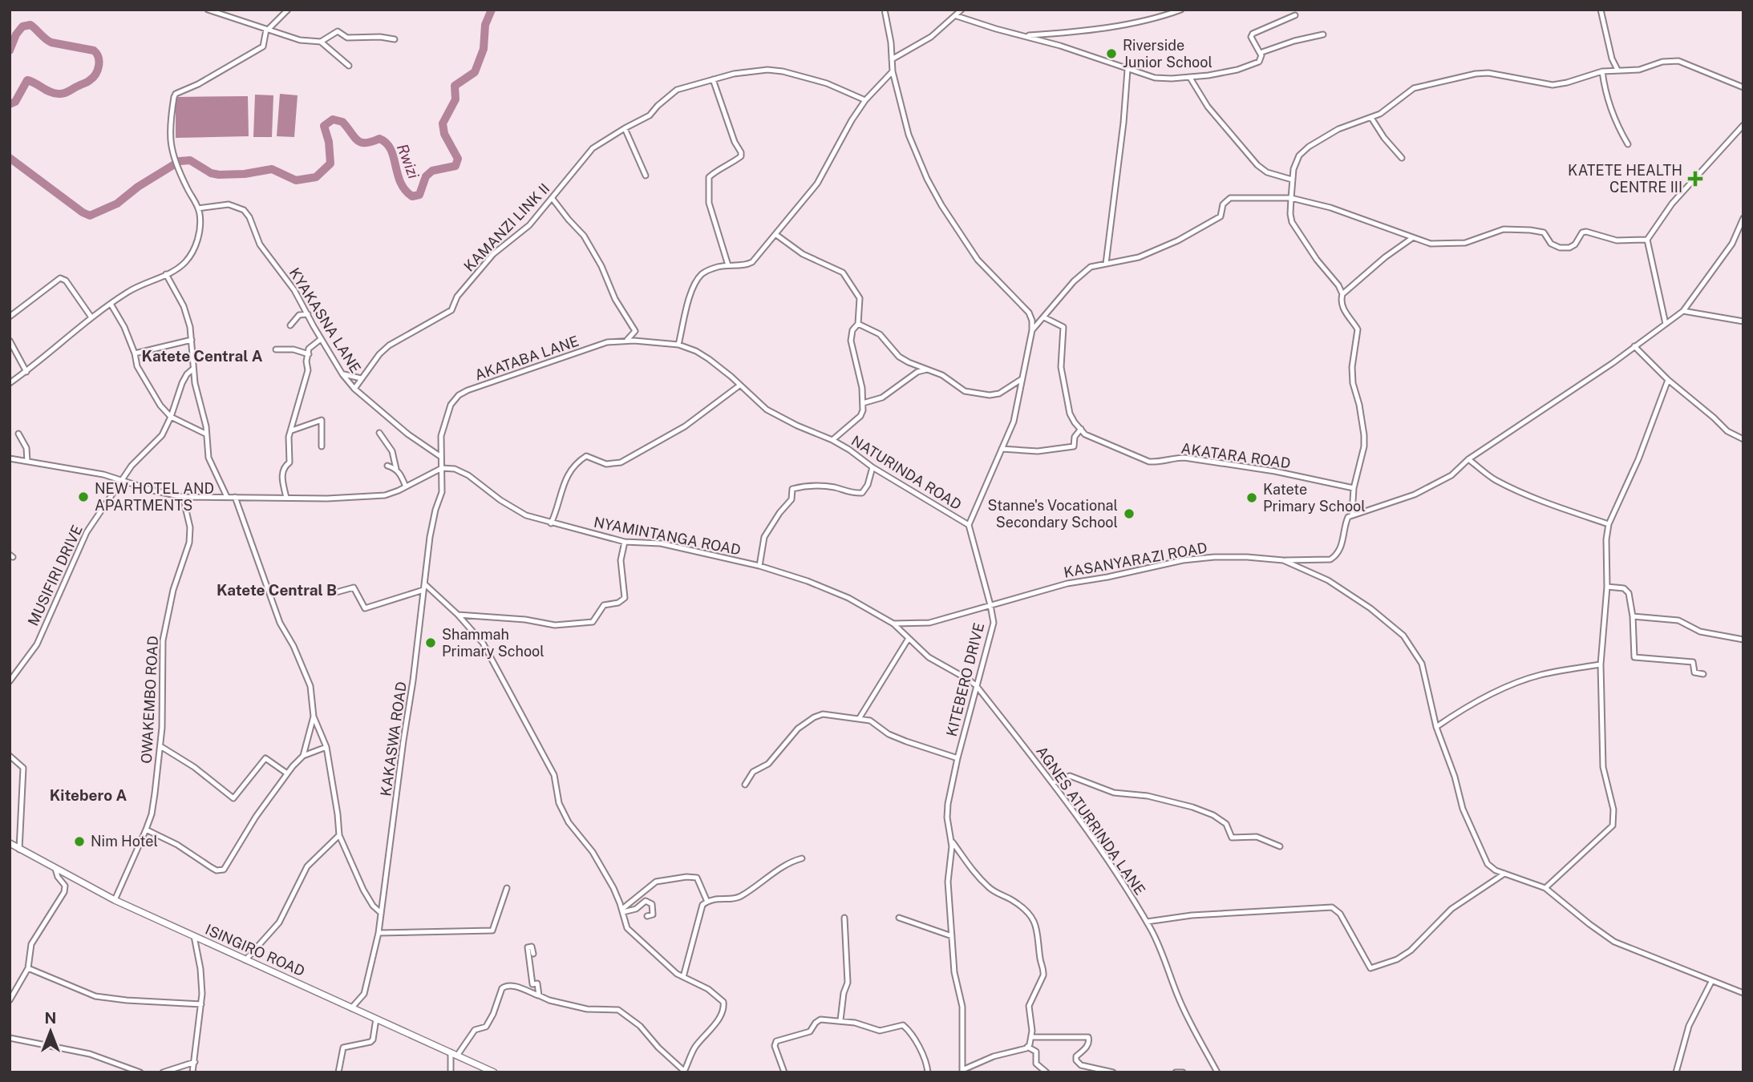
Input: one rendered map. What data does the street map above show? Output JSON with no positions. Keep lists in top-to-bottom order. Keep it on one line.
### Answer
{"streets":{"main road":["ISINGIRO ROAD"],"street":["KAMANZI LINK II","KYAKASNA LANE","AKATABA LANE","AKATARA ROAD","NATURINDA ROAD","NYAMINTANGA ROAD","KASANYARAZI ROAD","MUSIFIRI DRIVE","KITEBERO DRIVE","OWAKEMBO ROAD","KAKASWA ROAD","AGNES ATURRINDA LANE"]},"crossings":[["KAMANZI LINK II","KYAKASNA LANE"],["KYAKASNA LANE","AKATABA LANE"],["AKATABA LANE","NATURINDA ROAD"],["AKATABA LANE","NYAMINTANGA ROAD"],["AKATABA LANE","KAKASWA ROAD"],["NATURINDA ROAD","KITEBERO DRIVE"],["NYAMINTANGA ROAD","KASANYARAZI ROAD"],["NYAMINTANGA ROAD","KITEBERO DRIVE"],["NYAMINTANGA ROAD","KAKASWA ROAD"],["NYAMINTANGA ROAD","AGNES ATURRINDA LANE"],["KASANYARAZI ROAD","KITEBERO DRIVE"],["KITEBERO DRIVE","AGNES ATURRINDA LANE"],["OWAKEMBO ROAD","ISINGIRO ROAD"],["KAKASWA ROAD","ISINGIRO ROAD"]],"districts":["Katete Central A","Katete Central B","Kitebero A"],"water":["Rwizi"],"places":{"other":["Riverside Junior School","NEW HOTEL AND APARTMENTS","Katete Primary School","Stanne's Vocational Secondary School","Shammah Primary School","Nim Hotel"],"health":["KATETE HEALTH CENTRE III"]},"north":"top"}
